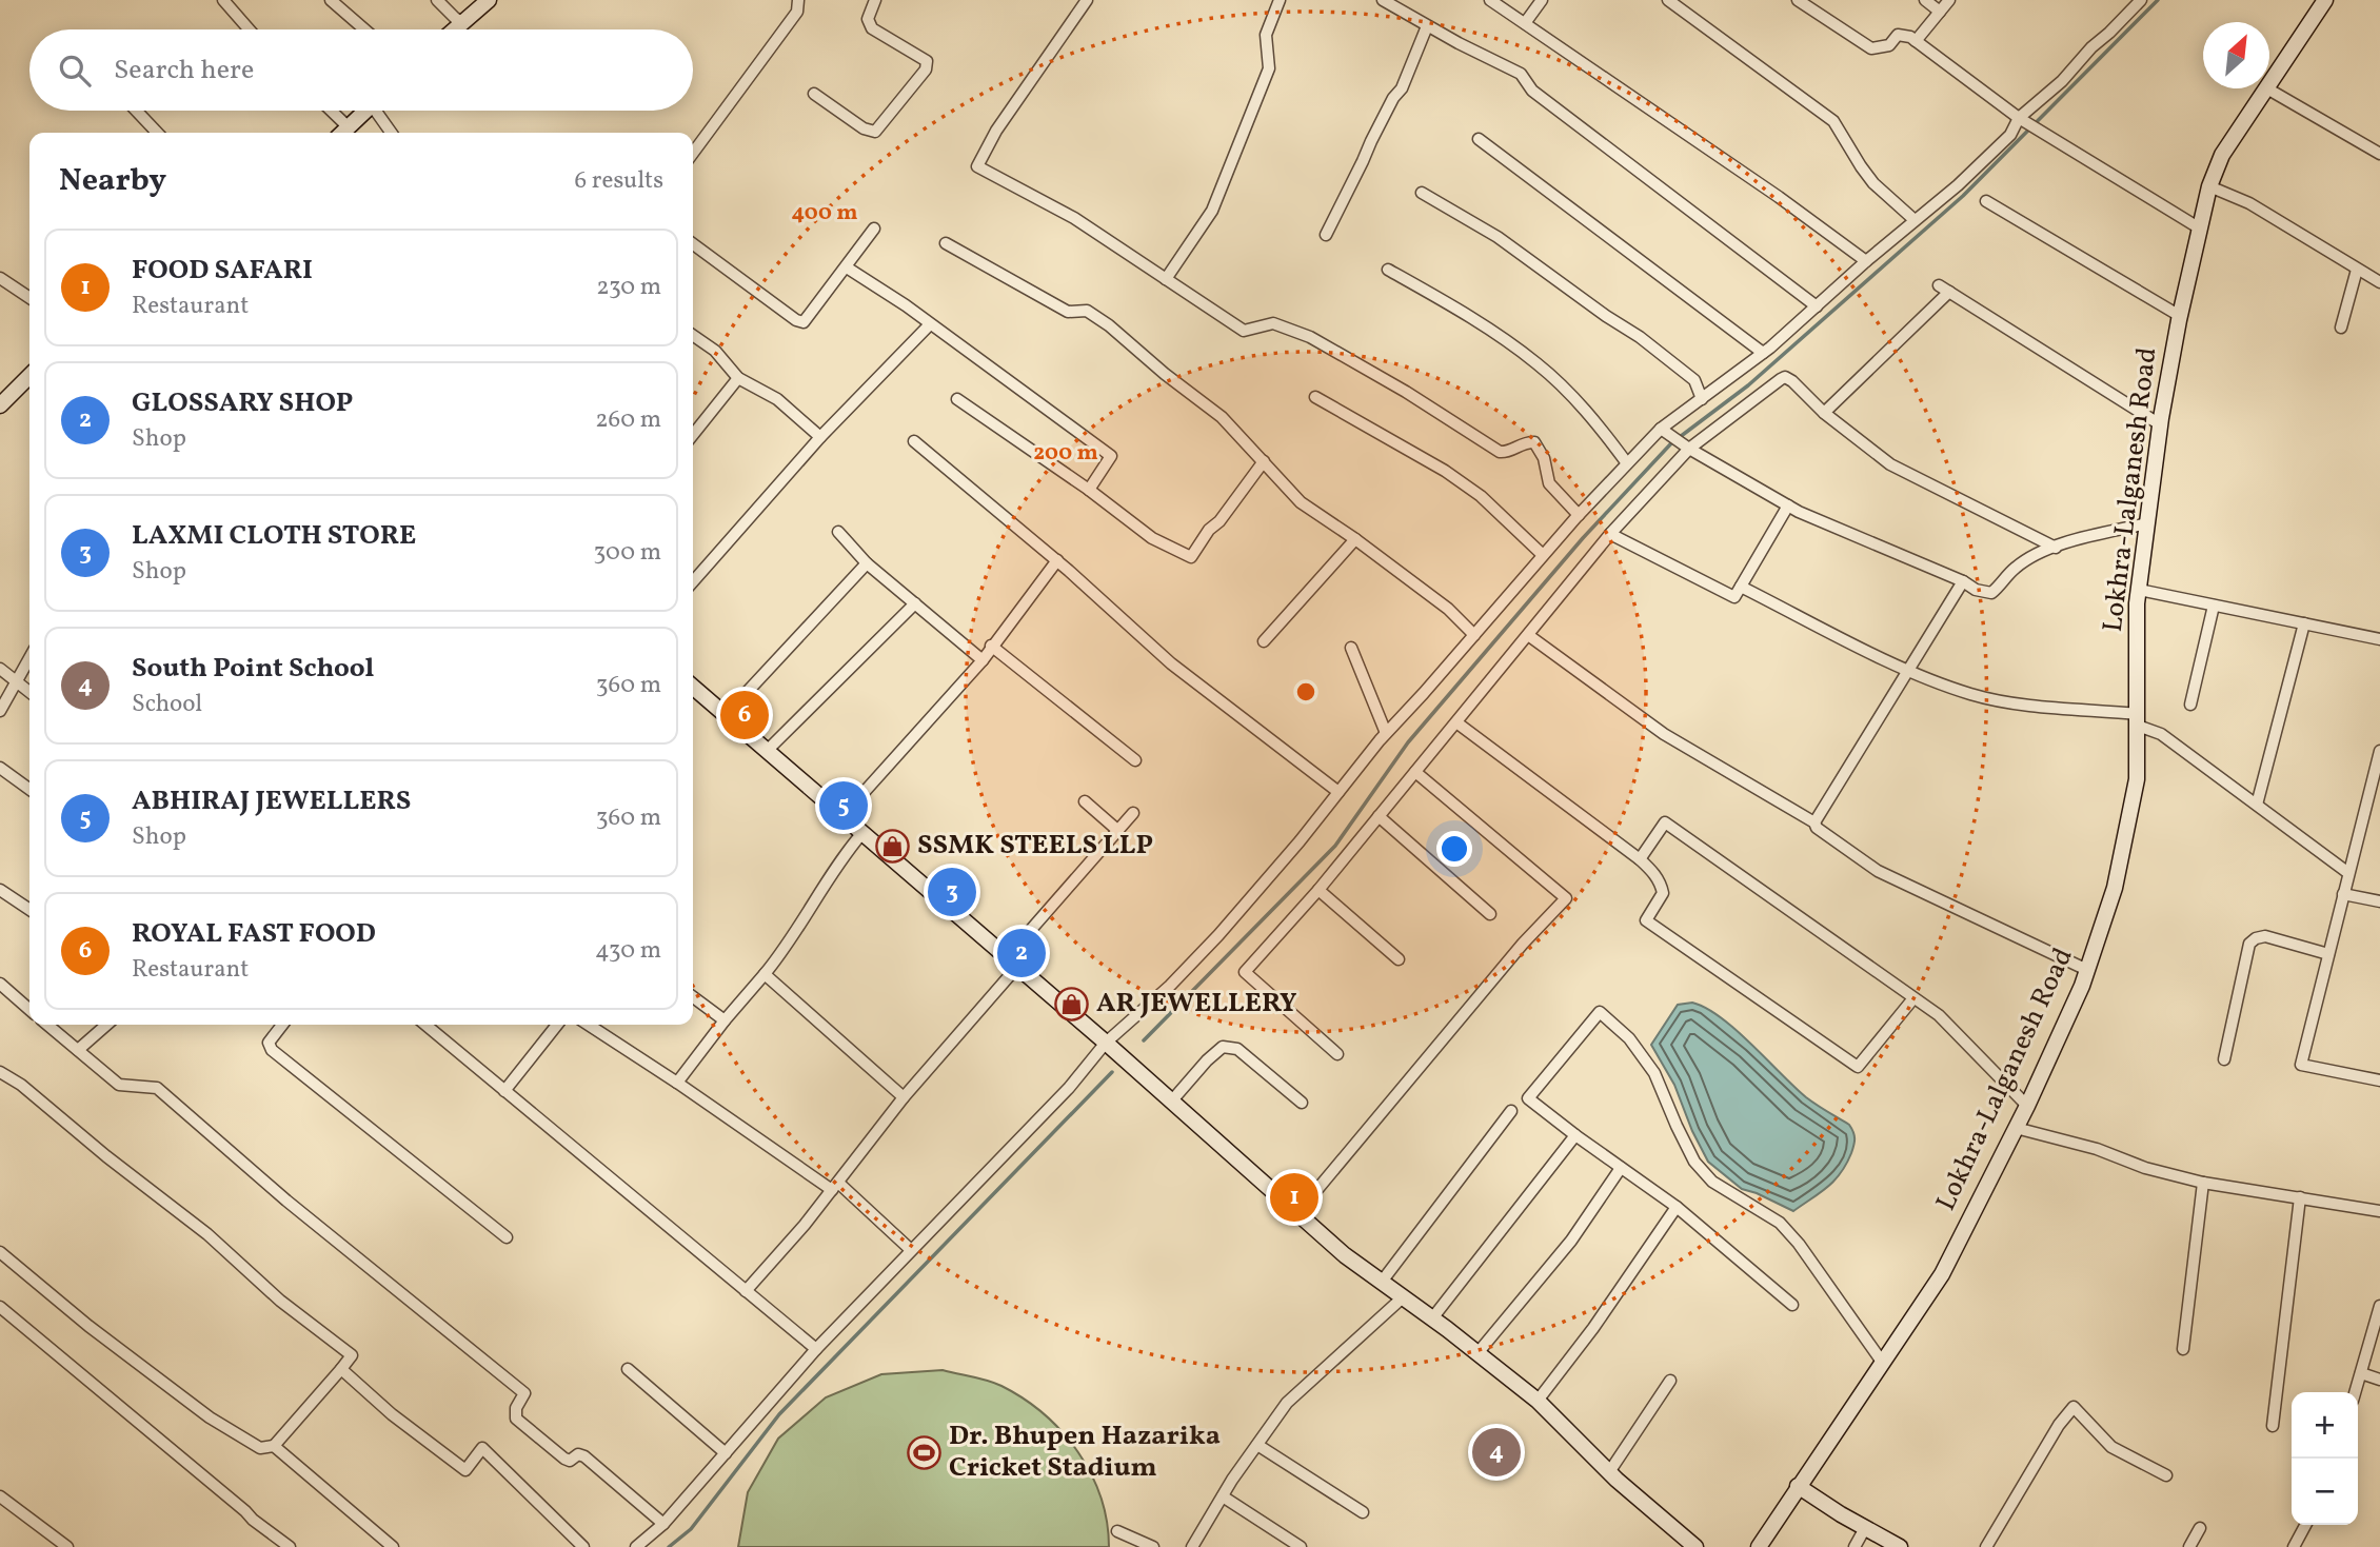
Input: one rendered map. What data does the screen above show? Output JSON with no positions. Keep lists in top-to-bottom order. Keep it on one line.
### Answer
{"streets":{"main road":["Lokhra-Lalganesh Road"]},"places":{"shop":["SSMK STEELS LLP","AR JEWELLERY"],"sports":["Dr. Bhupen Hazarika Cricket Stadium"]},"north":"top right","page":{"search":"Search here","heading":["Nearby","6 results"],"list":[{"mark":"1","name":"FOOD SAFARI","note":"Restaurant","value":"230 m"},{"mark":"2","name":"GLOSSARY SHOP","note":"Shop","value":"260 m"},{"mark":"3","name":"LAXMI CLOTH STORE","note":"Shop","value":"300 m"},{"mark":"4","name":"South Point School","note":"School","value":"360 m"},{"mark":"5","name":"ABHIRAJ JEWELLERS","note":"Shop","value":"360 m"},{"mark":"6","name":"ROYAL FAST FOOD","note":"Restaurant","value":"430 m"}],"pins":["6","5","3","2","1","4"],"map_buttons":["+","−"]},"rings":["400 m","200 m"]}
